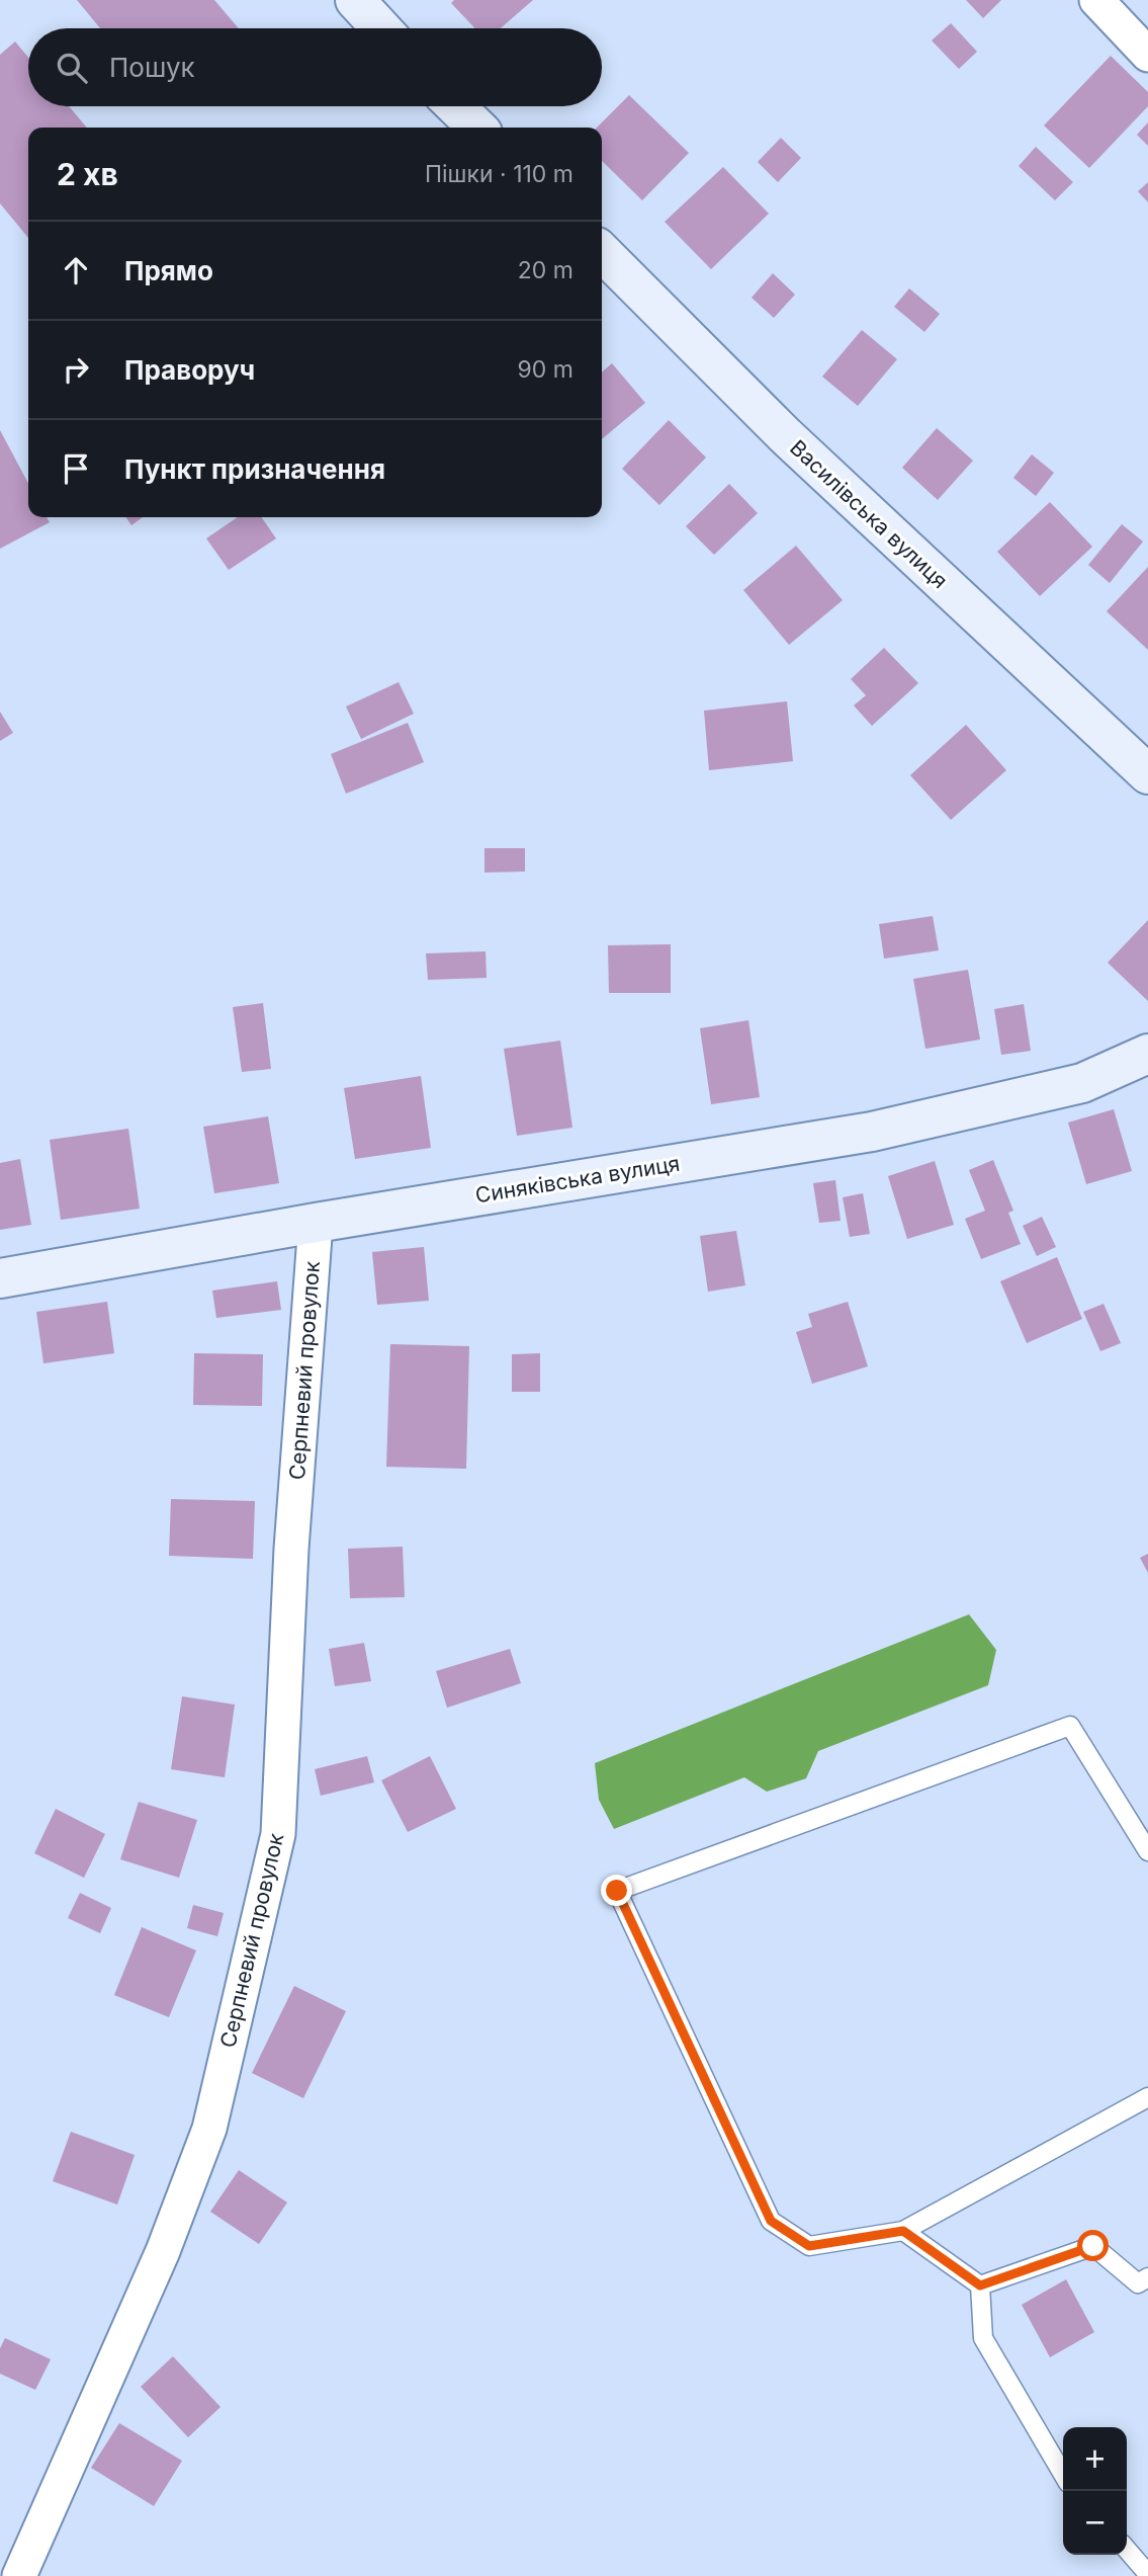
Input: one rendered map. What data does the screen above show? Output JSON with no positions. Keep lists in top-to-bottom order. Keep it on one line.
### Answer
{"streets":{"street":["Василівська вулиця","Синяківська вулиця","Серпневий провулок"]},"crossings":[["Синяківська вулиця","Серпневий провулок"]],"page":{"search":"Пошук","heading":["2 хв","Пішки · 110 m"],"list":[["Прямо","20 m"],["Праворуч","90 m"],"Пункт призначення"],"map_buttons":["+","−"]}}
